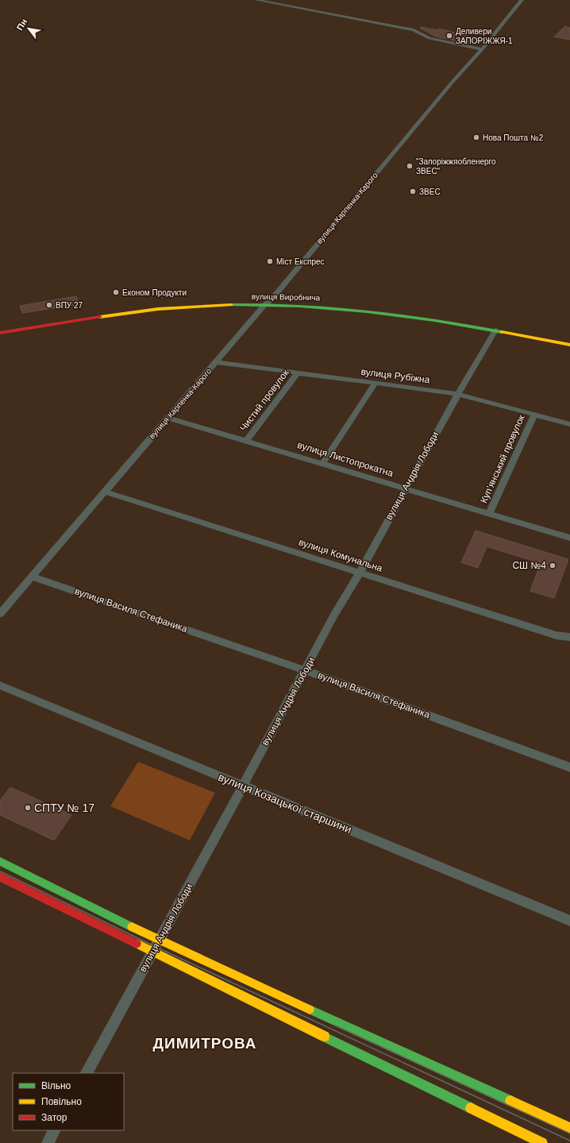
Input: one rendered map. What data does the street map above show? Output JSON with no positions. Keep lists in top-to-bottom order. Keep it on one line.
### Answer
{"streets":{"main road":["вулиця Виробнича"],"street":["вулиця Карпенка-Карого","вулиця Рубіжна","Чистий провулок","вулиця Листопрокатна","Куп’янський провулок","вулиця Андрія Лободи","вулиця Комунальна","вулиця Василя Стефаника","вулиця Козацької старшини"]},"crossings":[["вулиця Карпенка-Карого","вулиця Виробнича"],["вулиця Карпенка-Карого","вулиця Рубіжна"],["вулиця Карпенка-Карого","вулиця Листопрокатна"],["вулиця Карпенка-Карого","вулиця Комунальна"],["вулиця Карпенка-Карого","вулиця Василя Стефаника"],["вулиця Виробнича","вулиця Андрія Лободи"],["вулиця Рубіжна","Чистий провулок"],["вулиця Рубіжна","Куп’янський провулок"],["вулиця Рубіжна","вулиця Андрія Лободи"],["Чистий провулок","вулиця Листопрокатна"],["вулиця Листопрокатна","Куп’янський провулок"],["вулиця Листопрокатна","вулиця Андрія Лободи"],["вулиця Андрія Лободи","вулиця Комунальна"],["вулиця Андрія Лободи","вулиця Василя Стефаника"],["вулиця Андрія Лободи","вулиця Козацької старшини"]],"districts":["ДИМИТРОВА"],"places":["Деливери ЗАПОРІЖЖЯ-1","Нова Пошта №2","\"Запоріжжяобленерго ЗВЕС\"","ЗВЕС","Мiст Експрес","Економ Продукти","ВПУ 27","СШ №4","СПТУ № 17"],"legend":["Вільно","Повільно","Затор"],"north":"top left"}
